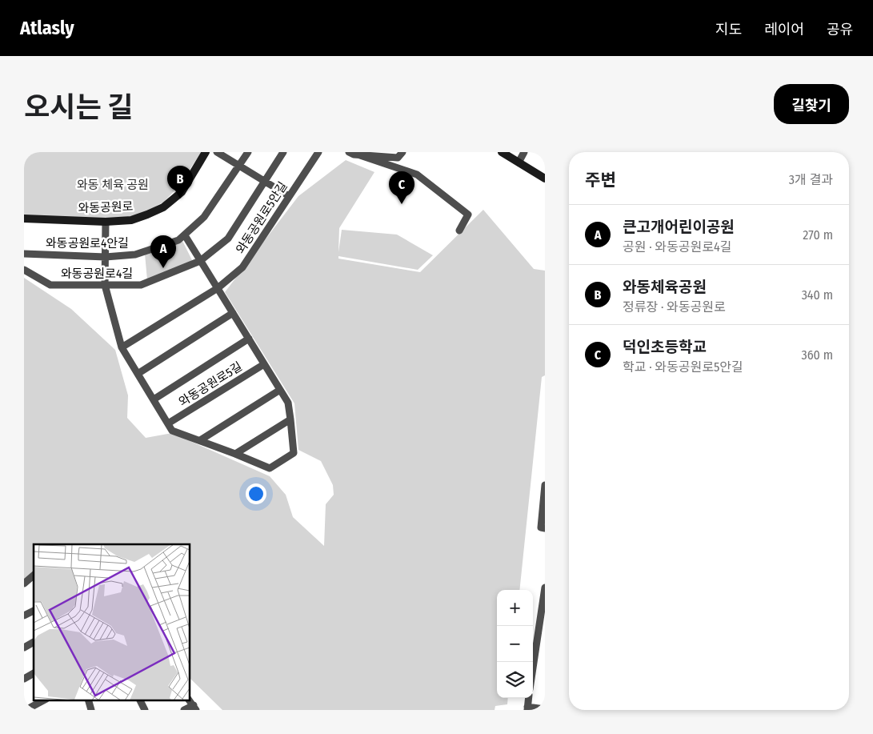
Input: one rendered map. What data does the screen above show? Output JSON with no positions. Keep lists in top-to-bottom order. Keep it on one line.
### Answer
{"streets":{"street":["와동공원로","와동공원로5안길","와동공원로4안길","와동공원로4길","와동공원로5길"]},"parks":["와동 체육 공원"],"page":{"header":"Atlasly","nav":["지도","레이어","공유"],"title":"오시는 길","buttons":"길찾기","heading":["주변","3개 결과"],"pins":["B","C","A"],"list":[{"mark":"A","name":"큰고개어린이공원","note":"공원 · 와동공원로4길","value":"270 m"},{"mark":"B","name":"와동체육공원","note":"정류장 · 와동공원로","value":"340 m"},{"mark":"C","name":"덕인초등학교","note":"학교 · 와동공원로5안길","value":"360 m"}],"map_buttons":["+","−"]}}
